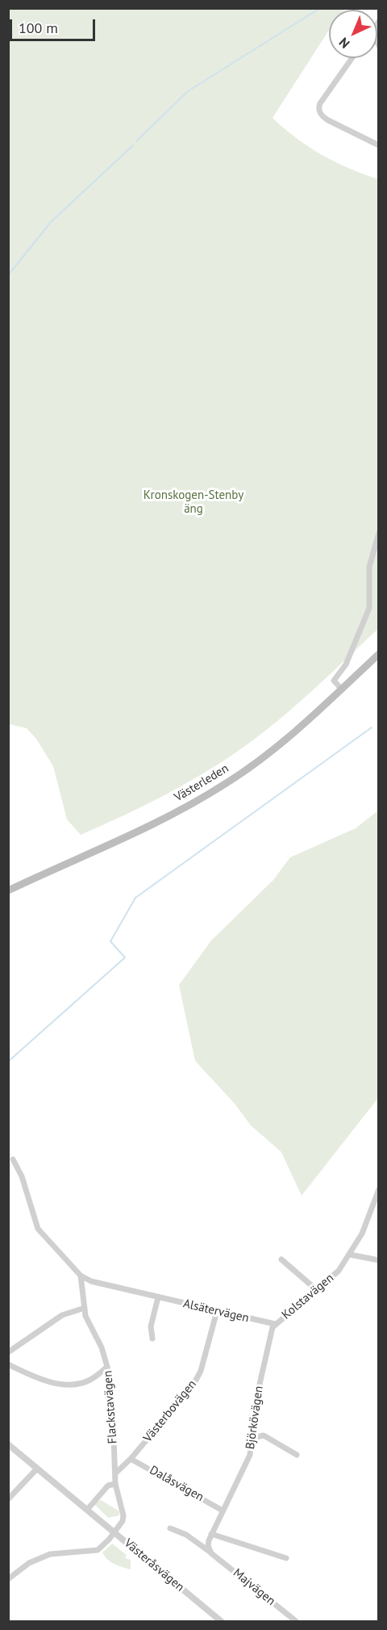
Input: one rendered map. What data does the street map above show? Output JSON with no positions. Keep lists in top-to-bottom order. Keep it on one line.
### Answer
{"streets":{"main road":["Västerleden"],"street":["Kolstavägen","Alsätervägen","Flackstavägen","Västerbovägen","Björkövägen","Dalåsvägen","Västeråsvägen","Majvägen"]},"crossings":[["Kolstavägen","Alsätervägen"],["Kolstavägen","Björkövägen"],["Alsätervägen","Flackstavägen"],["Alsätervägen","Västerbovägen"],["Alsätervägen","Björkövägen"],["Flackstavägen","Västerbovägen"],["Flackstavägen","Västeråsvägen"],["Västerbovägen","Dalåsvägen"],["Björkövägen","Dalåsvägen"]],"parks":["Kronskogen-Stenby äng"],"scale_bar":"100 m","north":"bottom left"}
